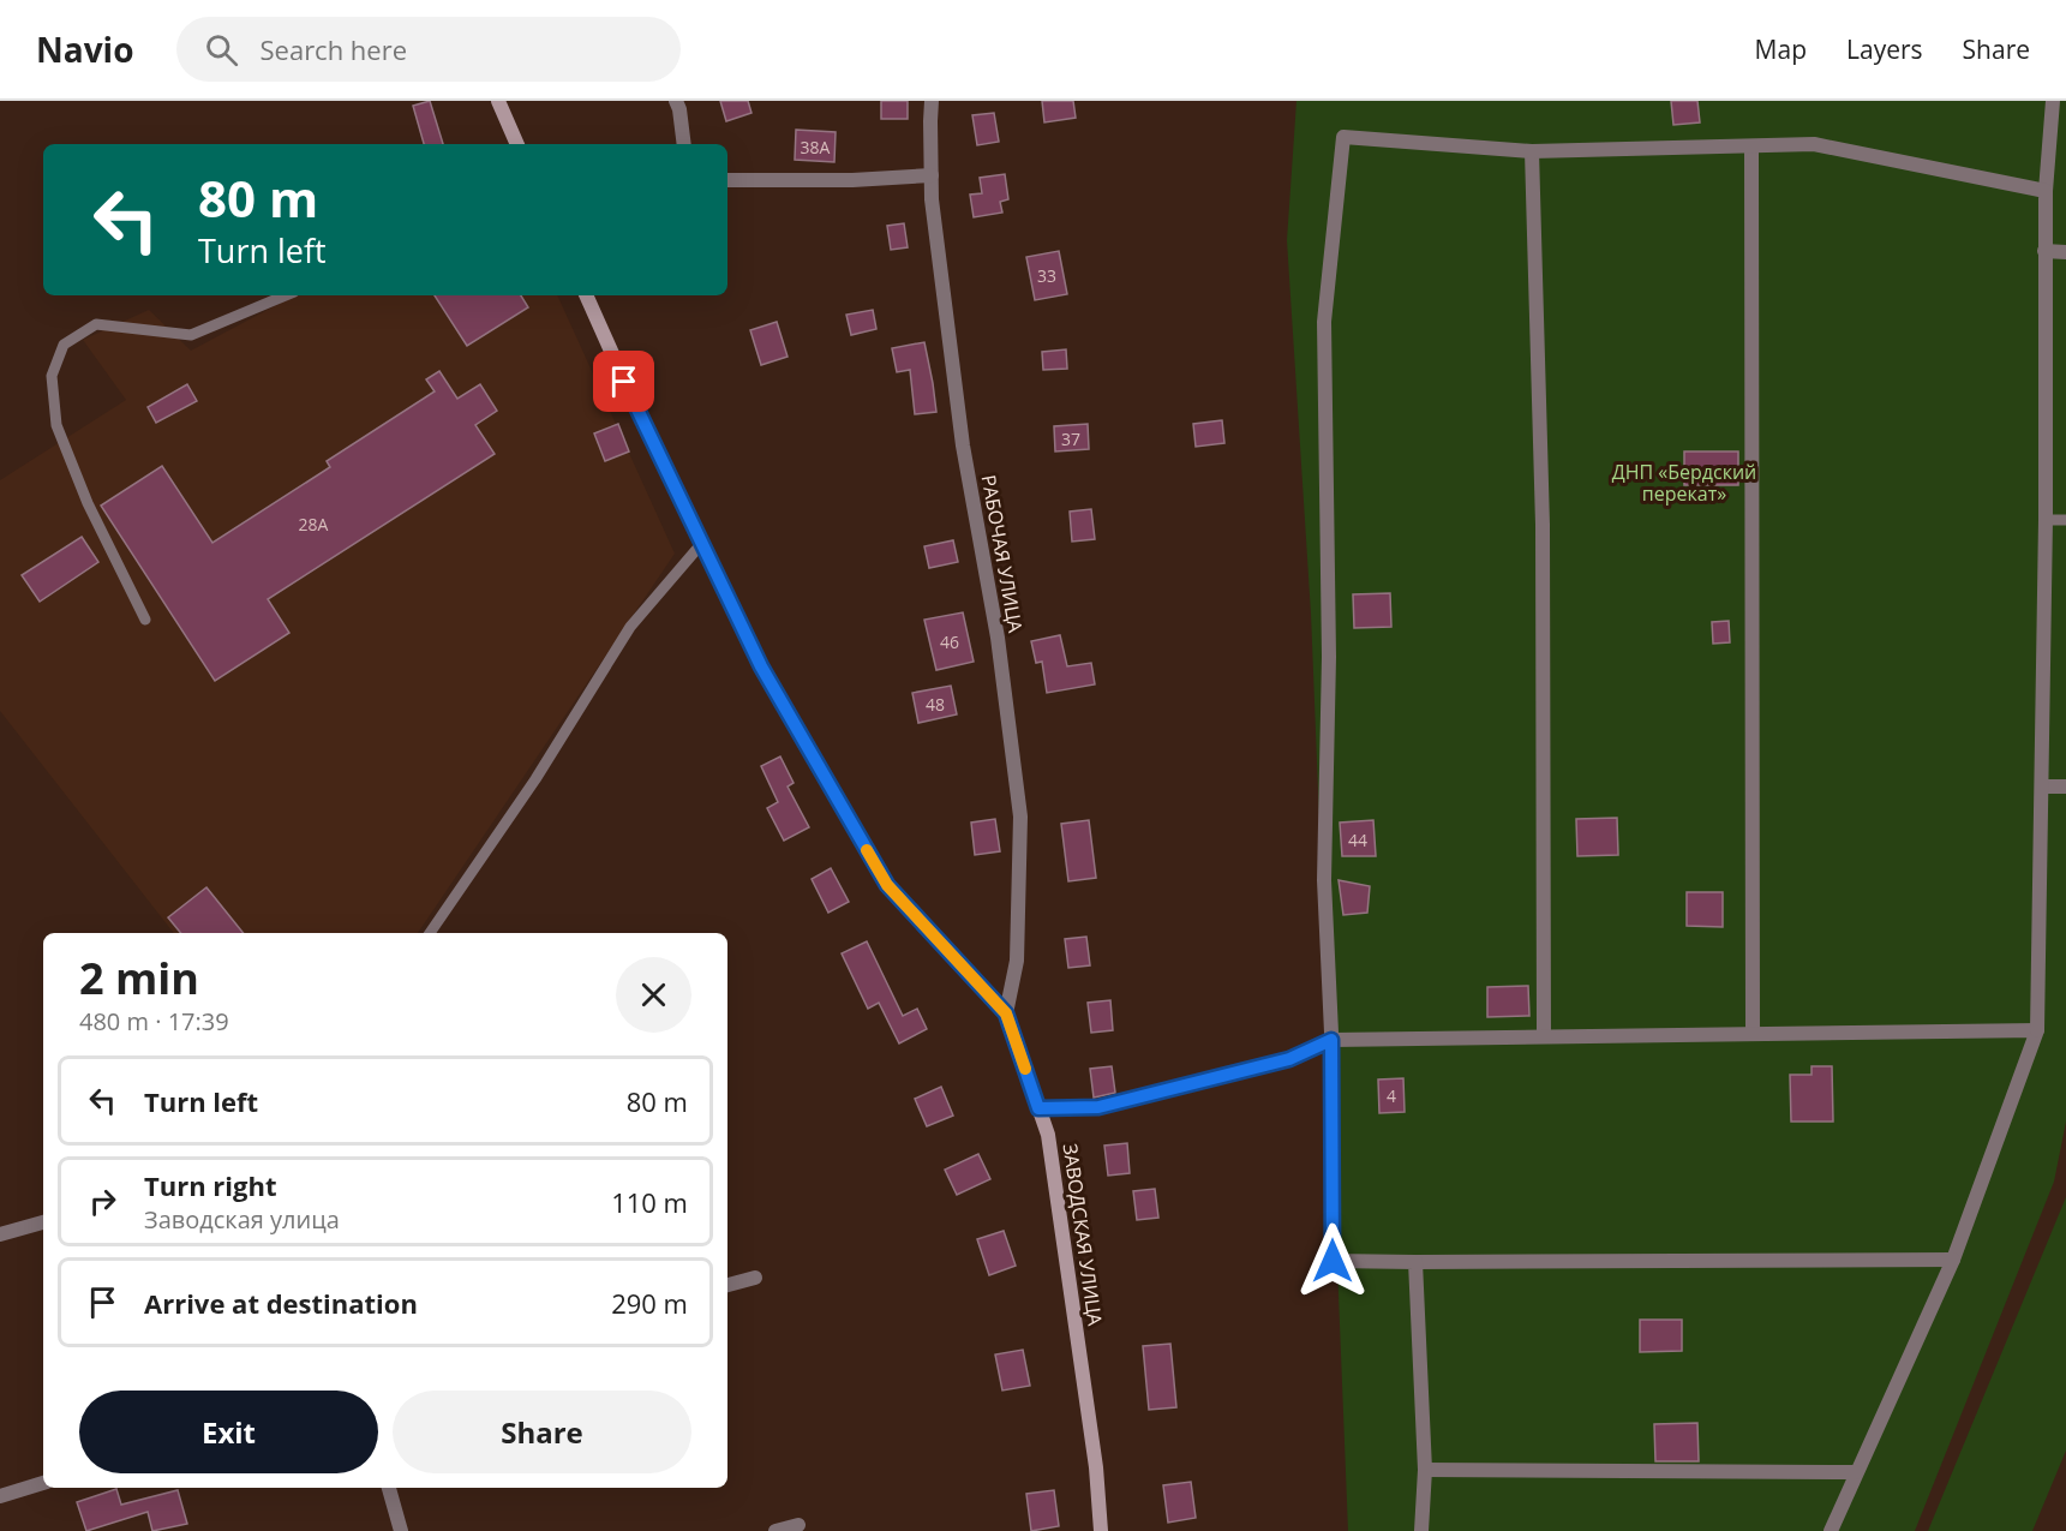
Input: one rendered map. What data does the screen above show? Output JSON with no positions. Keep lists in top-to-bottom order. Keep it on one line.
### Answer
{"streets":{"street":["РАБОЧАЯ УЛИЦА","ЗАВОДСКАЯ УЛИЦА"]},"crossings":[["РАБОЧАЯ УЛИЦА","ЗАВОДСКАЯ УЛИЦА"]],"parks":["ДНП «Бердский перекат»"],"house_numbers":["38А","33","37","28А","46","48","44","4"],"page":{"header":"Navio","search":"Search here","nav":["Map","Layers","Share"],"turn":["80 m","Turn left"],"heading":["2 min","480 m · 17:39"],"list":[{"name":"Turn left","value":"80 m"},{"name":"Turn right","note":"Заводская улица","value":"110 m"},{"name":"Arrive at destination","value":"290 m"}],"buttons":["Exit","Share"]}}
